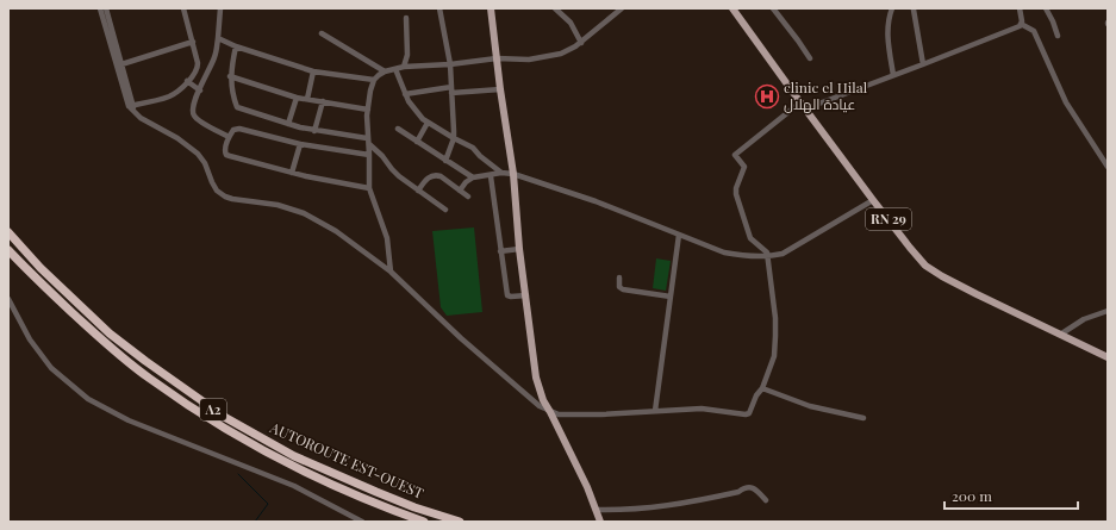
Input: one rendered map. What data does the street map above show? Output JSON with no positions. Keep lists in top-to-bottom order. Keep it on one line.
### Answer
{"streets":{"highway":["A2","AUTOROUTE EST-OUEST"],"main road":["RN 29"]},"places":{"hospital":["clinic el Hilal عيادة الهلال"]},"scale_bar":"200 m"}
